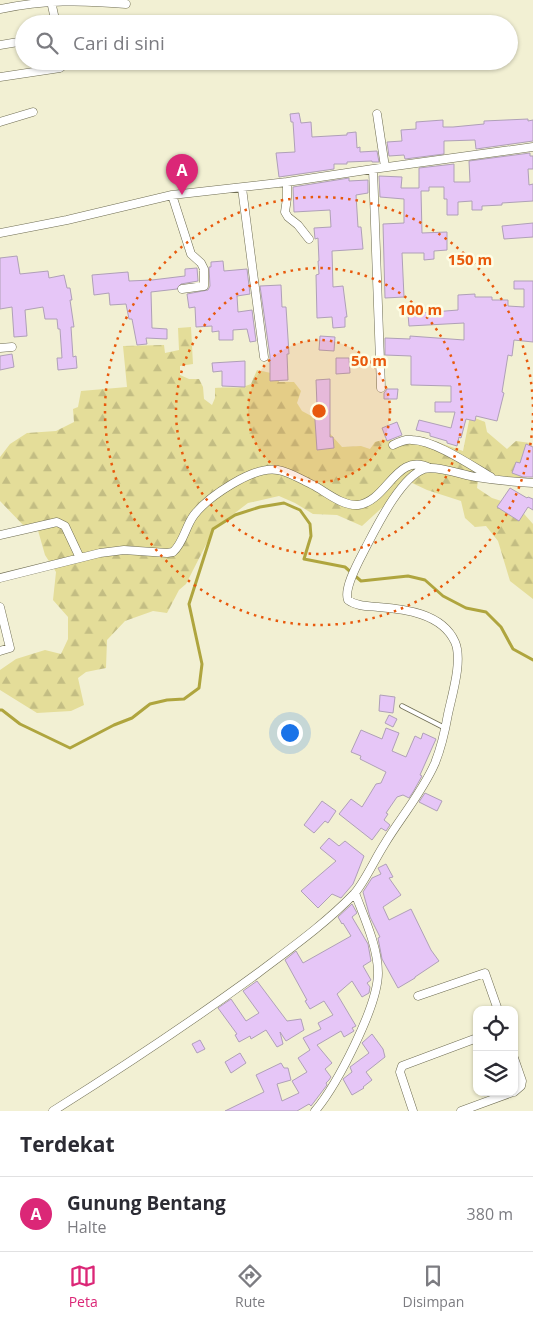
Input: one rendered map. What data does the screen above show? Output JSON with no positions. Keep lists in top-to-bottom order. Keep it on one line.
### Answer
{"page":{"search":"Cari di sini","pins":"A","heading":"Terdekat","list":[{"mark":"A","name":"Gunung Bentang","note":"Halte","value":"380 m"}],"nav":["Peta","Rute","Disimpan"]},"rings":["150 m","100 m","50 m"]}
